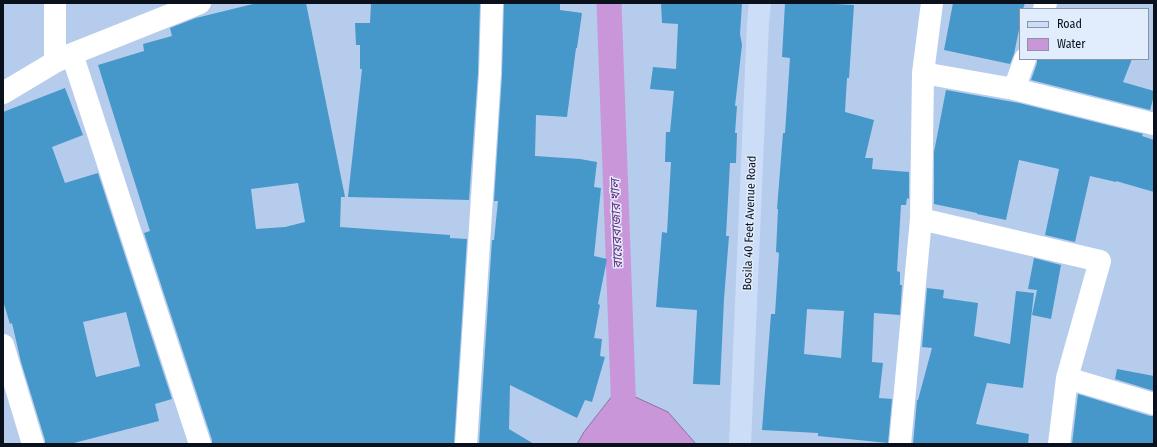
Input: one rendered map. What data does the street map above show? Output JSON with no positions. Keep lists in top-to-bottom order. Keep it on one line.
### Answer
{"streets":{"street":["Bosila 40 Feet Avenue Road"]},"water":["রায়েরবাজার খাল"],"legend":["Road","Water"]}
